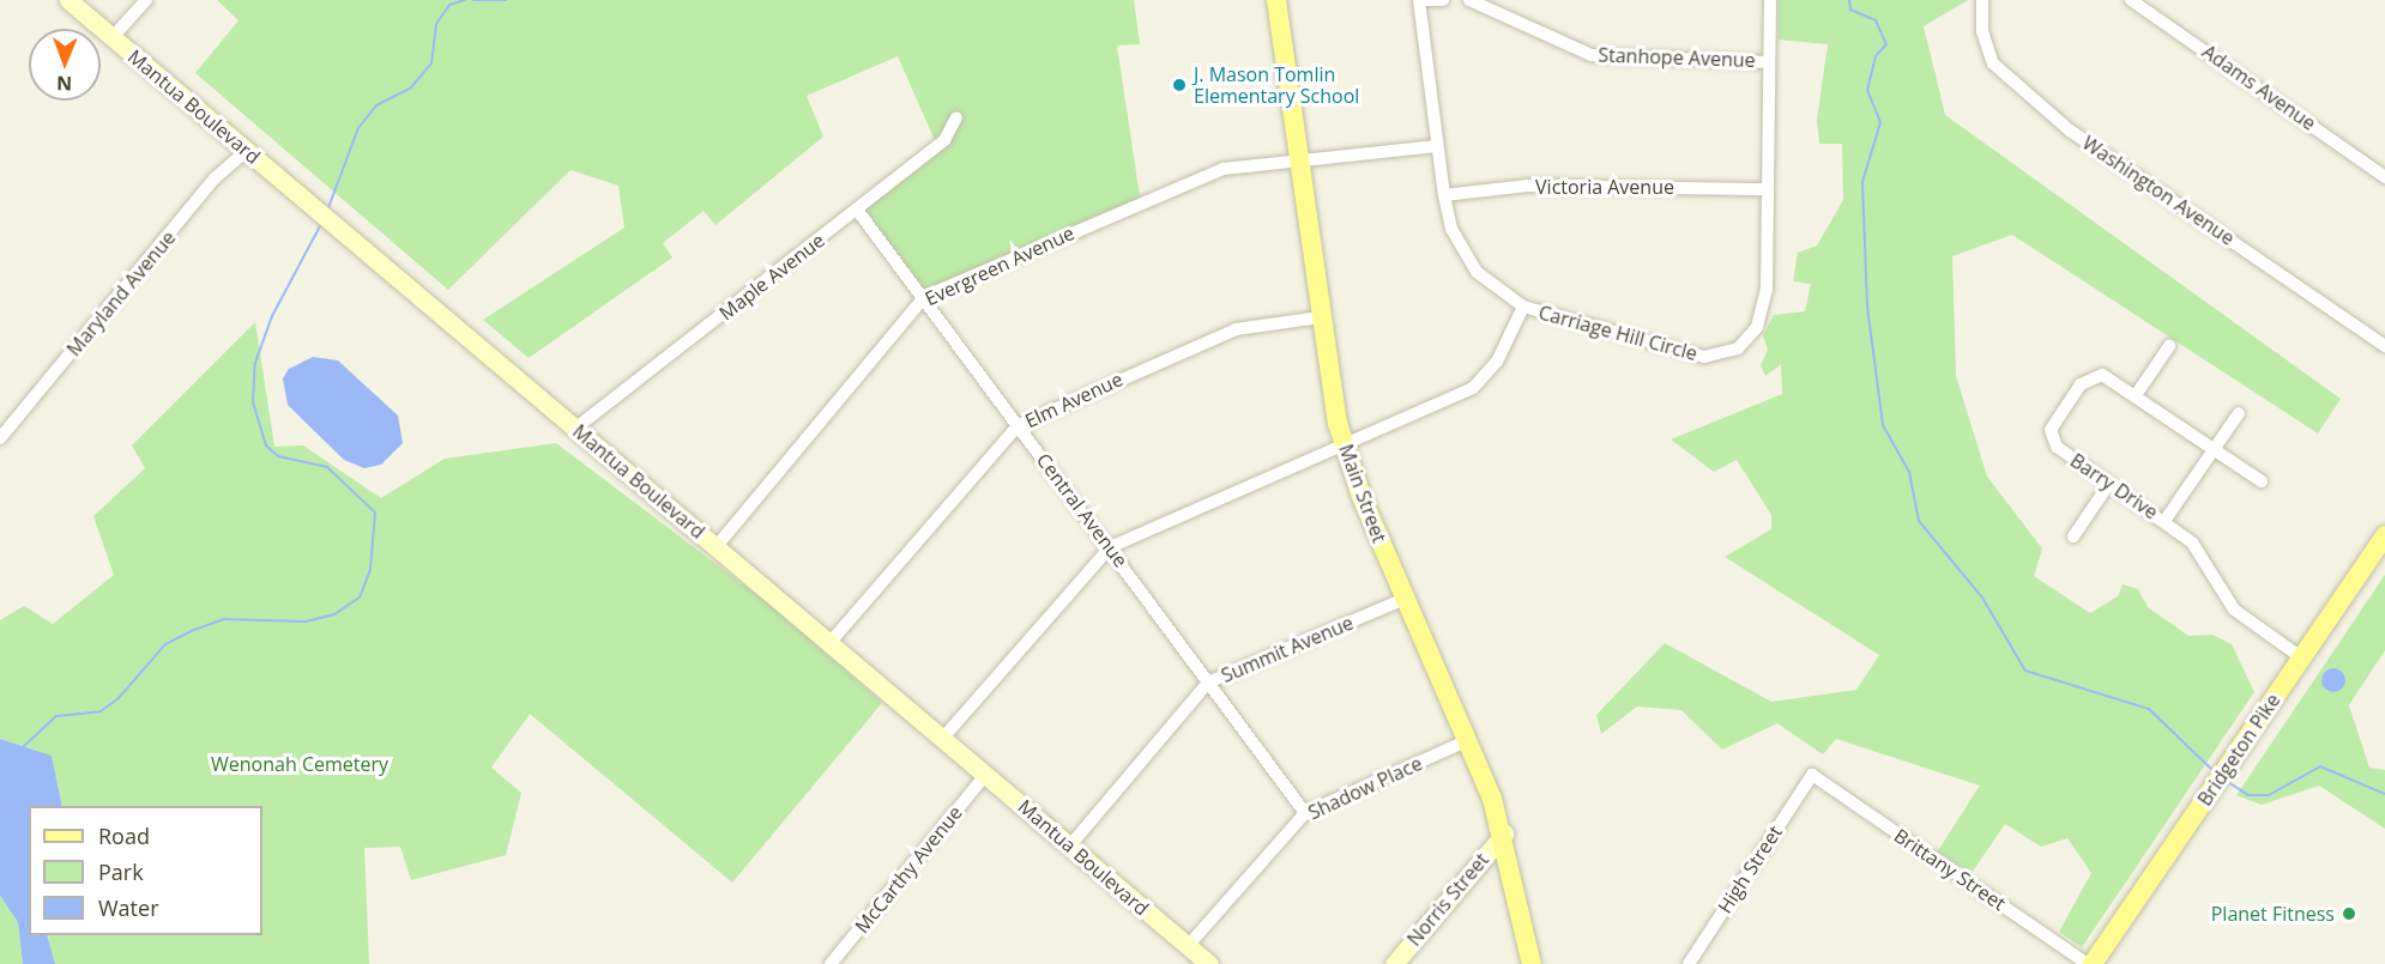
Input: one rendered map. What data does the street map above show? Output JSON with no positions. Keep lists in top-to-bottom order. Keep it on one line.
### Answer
{"streets":{"main road":["Mantua Boulevard","Main Street","Bridgeton Pike","Norris Street"],"street":["Stanhope Avenue","Adams Avenue","Victoria Avenue","Washington Avenue","Evergreen Avenue","Maple Avenue","Maryland Avenue","Carriage Hill Circle","Elm Avenue","Barry Drive","Central Avenue","Summit Avenue","Shadow Place","McCarthy Avenue","High Street","Brittany Street"]},"crossings":[["Stanhope Avenue","Carriage Hill Circle"],["Mantua Boulevard","Evergreen Avenue"],["Mantua Boulevard","Maple Avenue"],["Mantua Boulevard","Maryland Avenue"],["Mantua Boulevard","Elm Avenue"],["Mantua Boulevard","Summit Avenue"],["Mantua Boulevard","Shadow Place"],["Mantua Boulevard","McCarthy Avenue"],["Victoria Avenue","Carriage Hill Circle"],["Evergreen Avenue","Carriage Hill Circle"],["Evergreen Avenue","Main Street"],["Evergreen Avenue","Central Avenue"],["Maple Avenue","Central Avenue"],["Elm Avenue","Main Street"],["Elm Avenue","Central Avenue"],["Barry Drive","Bridgeton Pike"],["Main Street","Summit Avenue"],["Main Street","Shadow Place"],["Main Street","Norris Street"],["Central Avenue","Summit Avenue"],["Central Avenue","Shadow Place"],["Bridgeton Pike","Brittany Street"],["High Street","Brittany Street"]],"parks":["Wenonah Cemetery"],"places":["J. Mason Tomlin Elementary School","Planet Fitness"],"legend":["Road","Park","Water"],"north":"bottom"}
